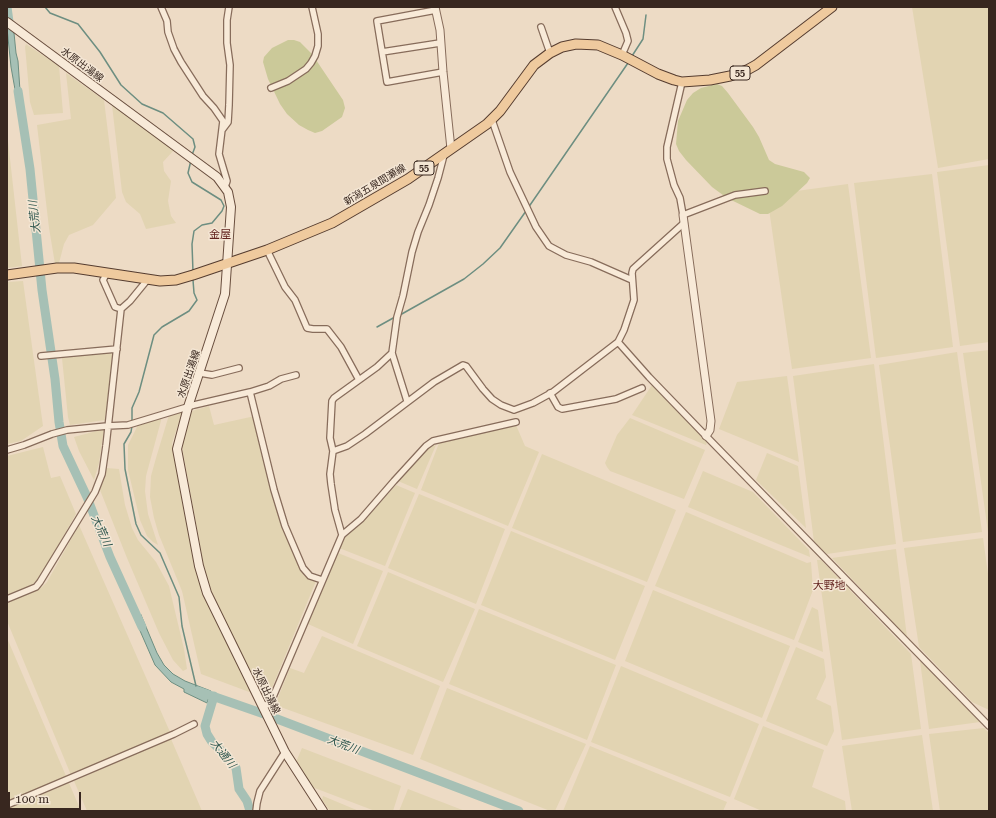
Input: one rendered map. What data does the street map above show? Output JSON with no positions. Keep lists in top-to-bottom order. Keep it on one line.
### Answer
{"streets":{"main road":["水原出湯線","55","新潟五泉間瀬線"]},"crossings":[["水原出湯線","新潟五泉間瀬線"]],"districts":["金屋","大野地"],"water":["大荒川","大通川"],"scale_bar":"100 m"}
